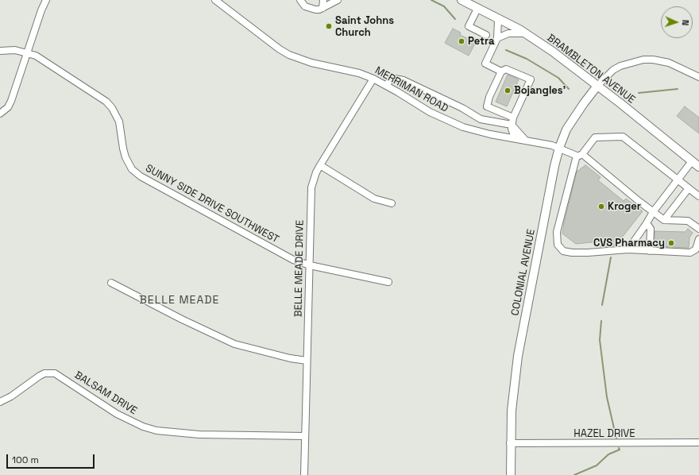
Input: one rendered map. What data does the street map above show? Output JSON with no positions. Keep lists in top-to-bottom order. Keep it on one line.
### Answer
{"streets":{"main road":["BRAMBLETON AVENUE","COLONIAL AVENUE"],"street":["MERRIMAN ROAD","SUNNY SIDE DRIVE SOUTHWEST","BELLE MEADE DRIVE","BALSAM DRIVE","HAZEL DRIVE"]},"crossings":[["BRAMBLETON AVENUE","COLONIAL AVENUE"],["MERRIMAN ROAD","BELLE MEADE DRIVE"],["MERRIMAN ROAD","COLONIAL AVENUE"],["SUNNY SIDE DRIVE SOUTHWEST","BELLE MEADE DRIVE"],["BELLE MEADE DRIVE","BALSAM DRIVE"],["COLONIAL AVENUE","HAZEL DRIVE"]],"districts":["BELLE MEADE"],"places":["Saint Johns Church","Petra","Bojangles'","Kroger","CVS Pharmacy"],"scale_bar":"100 m","north":"right"}
